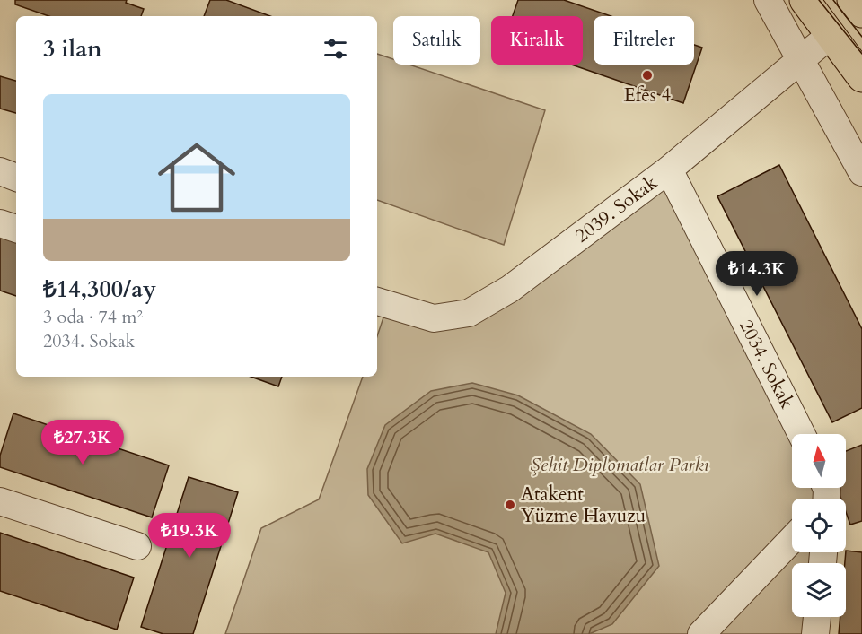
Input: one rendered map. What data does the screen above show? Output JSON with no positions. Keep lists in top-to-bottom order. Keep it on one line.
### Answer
{"streets":{"street":["2039. Sokak","2034. Sokak"]},"crossings":[["2039. Sokak","2034. Sokak"]],"parks":["Şehit Diplomatlar Parkı"],"places":["Efes 4","Atakent Yüzme Havuzu"],"north":"top","page":{"chip":["Satılık","Kiralık","Filtreler"],"heading":"3 ilan","list":[{"name":"₺14,300/ay","note":"3 oda · 74 m² · 2034. Sokak"}],"price":["₺14.3K","₺27.3K","₺19.3K"]}}
